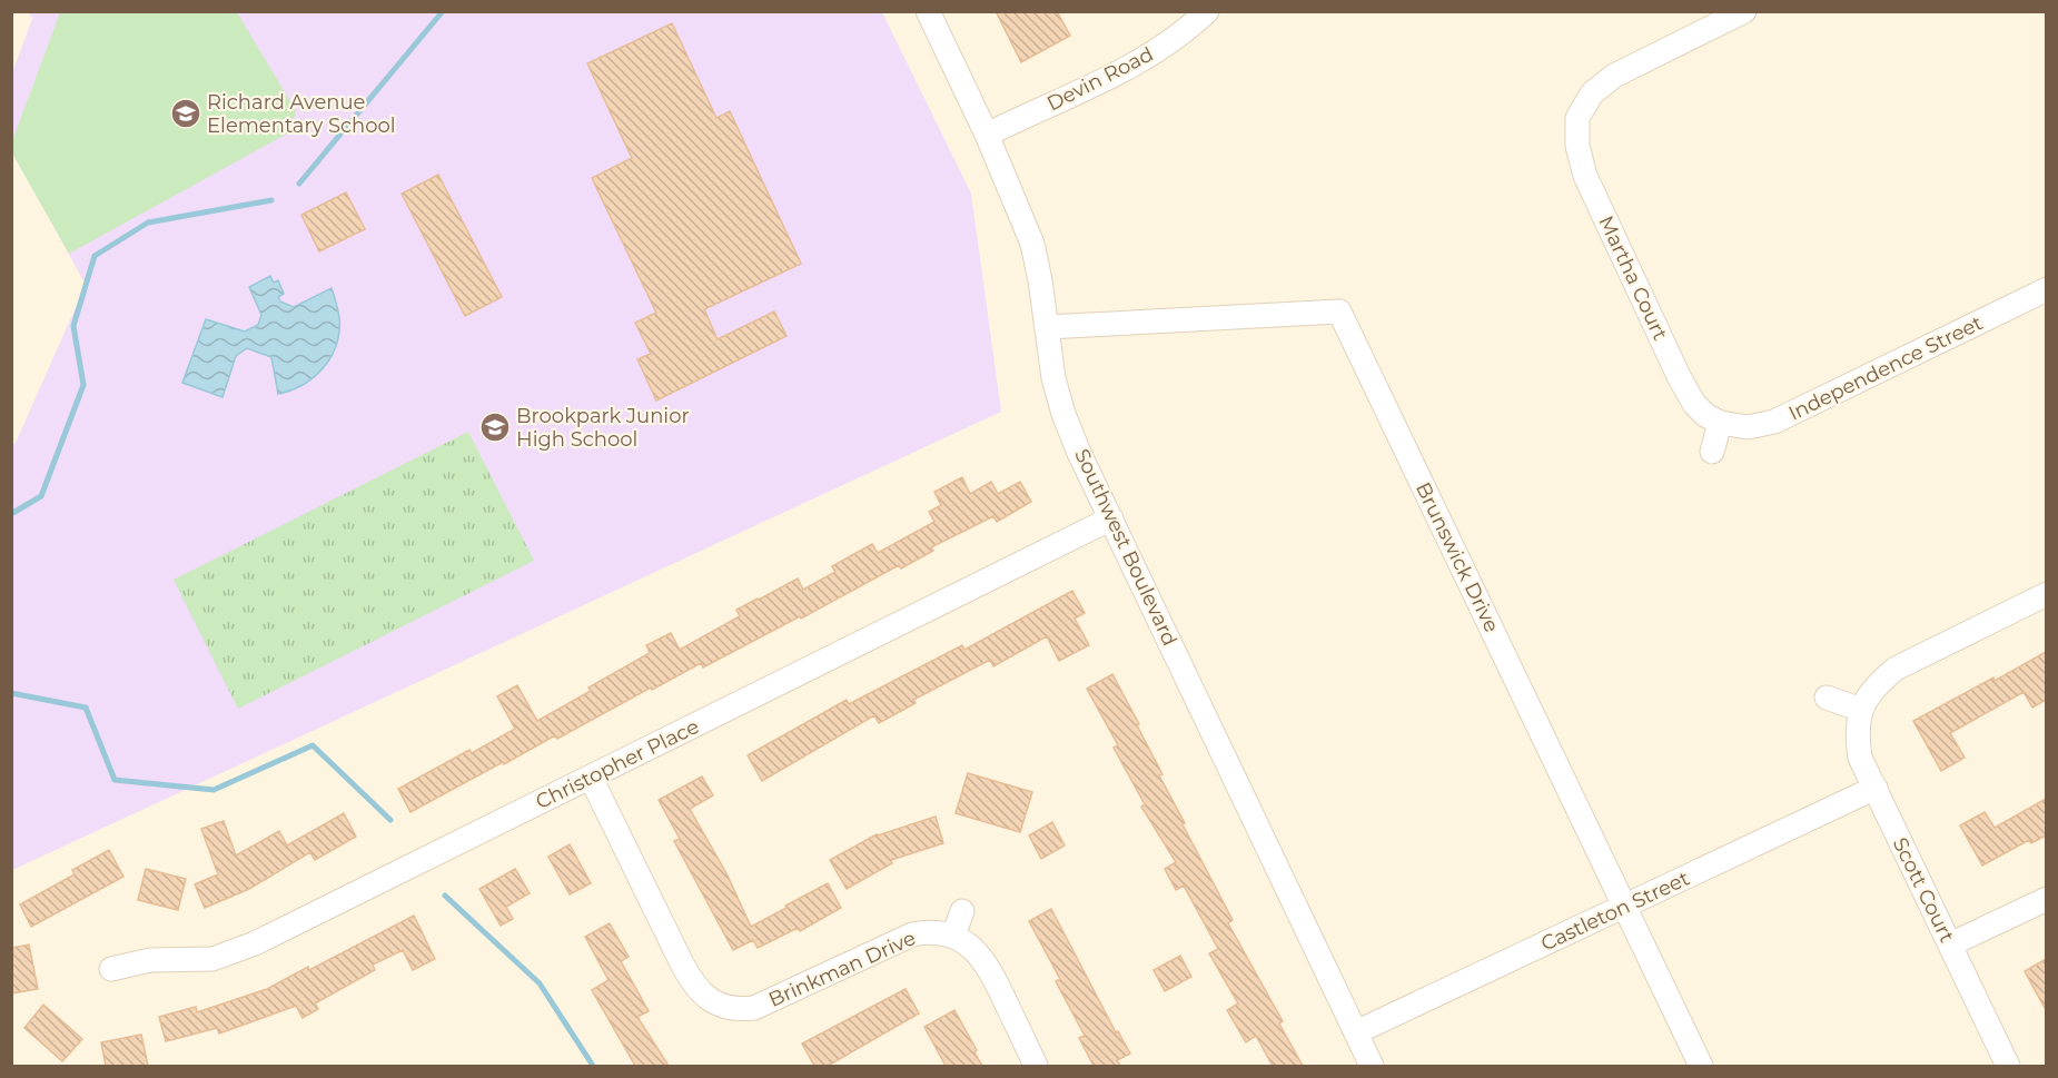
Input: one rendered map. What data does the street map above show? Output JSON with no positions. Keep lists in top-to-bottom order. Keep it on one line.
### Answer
{"streets":{"street":["Devin Road","Martha Court","Independence Street","Southwest Boulevard","Brunswick Drive","Christopher Place","Scott Court","Castleton Street","Brinkman Drive"]},"crossings":[["Devin Road","Southwest Boulevard"],["Martha Court","Independence Street"],["Southwest Boulevard","Brunswick Drive"],["Southwest Boulevard","Christopher Place"],["Southwest Boulevard","Castleton Street"],["Brunswick Drive","Castleton Street"],["Christopher Place","Brinkman Drive"],["Scott Court","Castleton Street"]],"places":{"school or university":["Richard Avenue Elementary School","Brookpark Junior High School"]}}
